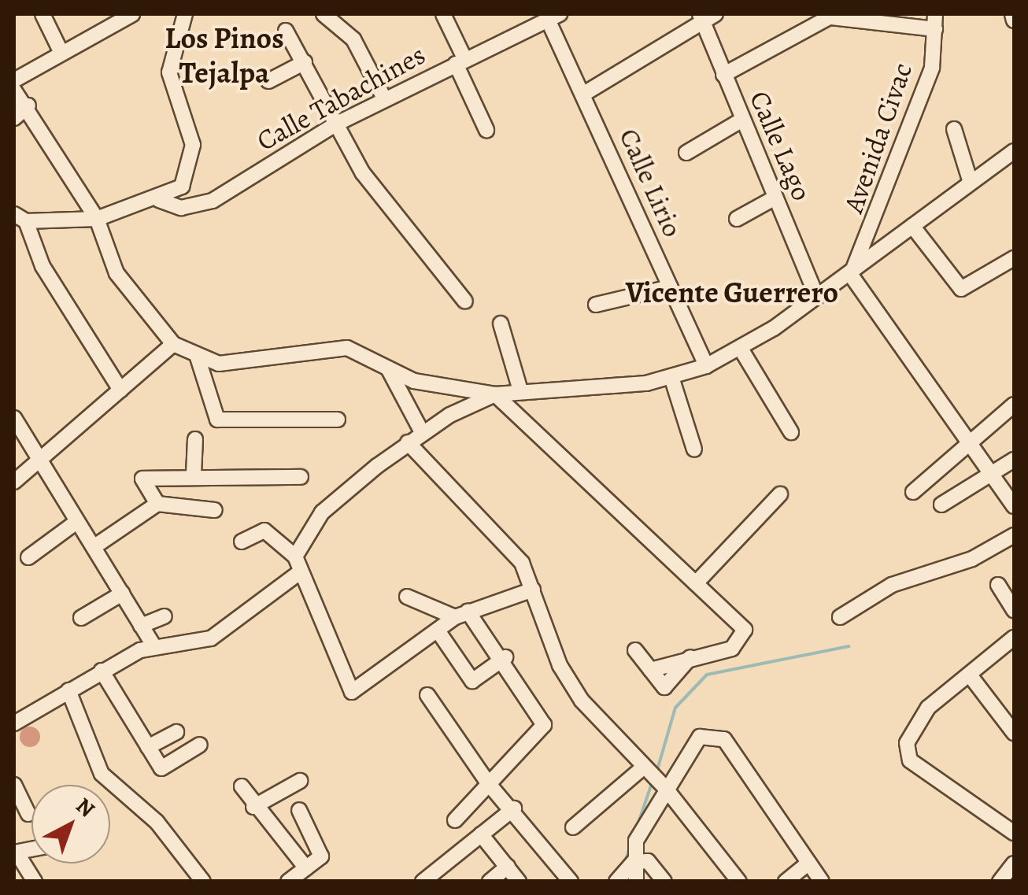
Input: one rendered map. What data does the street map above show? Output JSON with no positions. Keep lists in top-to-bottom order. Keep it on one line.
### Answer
{"streets":{"street":["Calle Tabachines","Avenida Civac","Calle Lago","Calle Lirio"]},"crossings":[["Calle Tabachines","Calle Lirio"]],"districts":["Los Pinos Tejalpa","Vicente Guerrero"],"north":"top right"}
